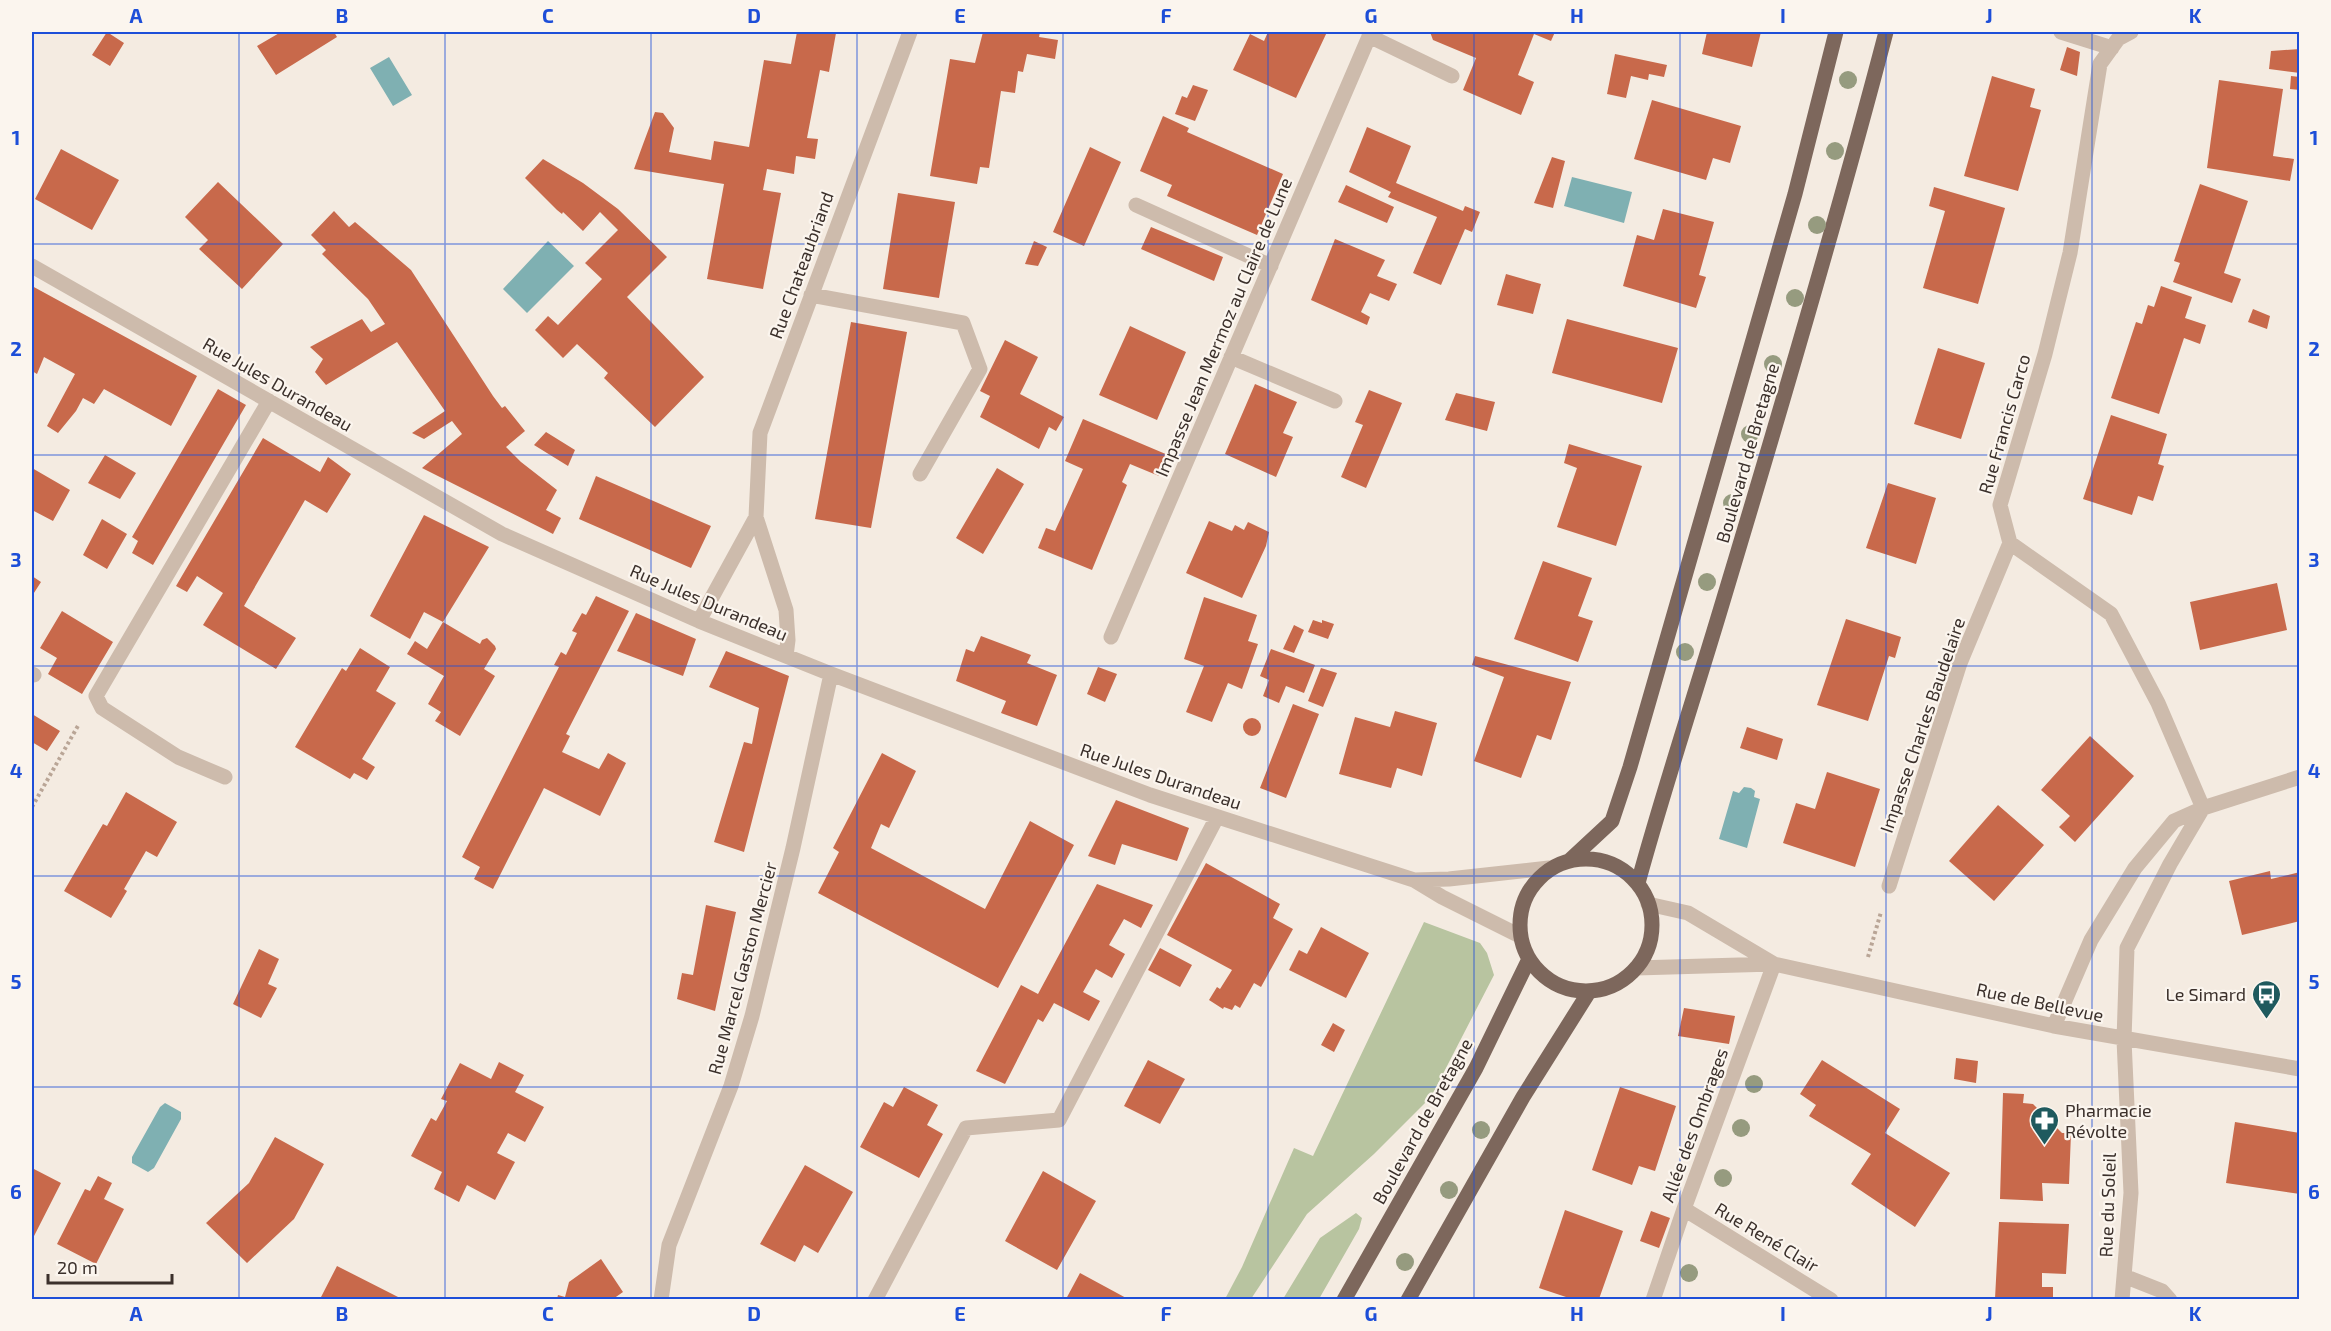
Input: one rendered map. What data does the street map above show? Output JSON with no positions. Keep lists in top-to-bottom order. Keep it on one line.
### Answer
{"streets":{"main road":["Boulevard de Bretagne"],"street":["Rue Chateaubriand","Impasse Jean Mermoz au Claire de Lune","Rue Jules Durandeau","Rue Francis Carco","Impasse Charles Baudelaire","Rue Marcel Gaston Mercier","Rue de Bellevue","Allée des Ombrages","Rue du Soleil","Rue René Clair"]},"crossings":[["Rue Chateaubriand","Rue Jules Durandeau"],["Rue Jules Durandeau","Boulevard de Bretagne"],["Rue Jules Durandeau","Rue Marcel Gaston Mercier"],["Rue Jules Durandeau","Rue de Bellevue"],["Rue Francis Carco","Impasse Charles Baudelaire"],["Boulevard de Bretagne","Rue de Bellevue"],["Rue de Bellevue","Allée des Ombrages"],["Rue de Bellevue","Rue du Soleil"],["Allée des Ombrages","Rue René Clair"]],"places":{"bus stop":["Le Simard"],"pharmacy":["Pharmacie Révolte"]},"scale_bar":"20 m","grid":{"columns":["A","B","C","D","E","F","G","H","I","J","K"],"rows":["1","2","3","4","5","6"]}}
